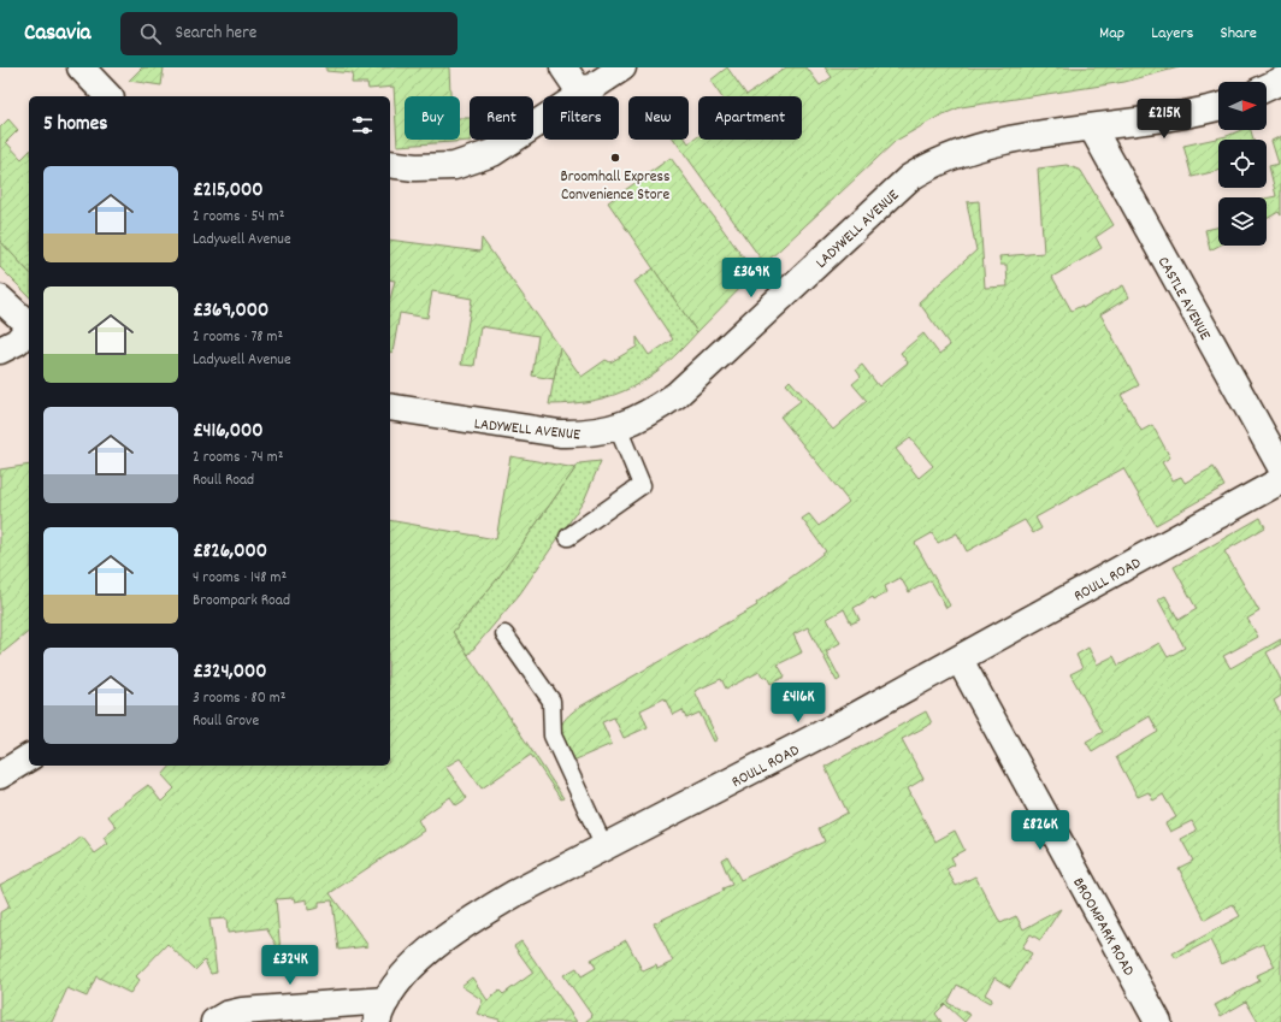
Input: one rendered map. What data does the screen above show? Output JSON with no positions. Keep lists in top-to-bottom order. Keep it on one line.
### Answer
{"streets":{"street":["LADYWELL AVENUE","CASTLE AVENUE","ROULL ROAD","BROOMPARK ROAD"]},"crossings":[["LADYWELL AVENUE","CASTLE AVENUE"],["ROULL ROAD","BROOMPARK ROAD"]],"places":["Broomhall Express Convenience Store"],"north":"right","page":{"header":"Casavia","search":"Search here","nav":["Map","Layers","Share"],"chip":["Buy","Rent","Filters","New","Apartment"],"heading":"5 homes","price":["£215K","£369K","£416K","£826K","£324K"],"list":[{"name":"£215,000","note":"2 rooms · 54 m² · Ladywell Avenue"},{"name":"£369,000","note":"2 rooms · 78 m² · Ladywell Avenue"},{"name":"£416,000","note":"2 rooms · 74 m² · Roull Road"},{"name":"£826,000","note":"4 rooms · 148 m² · Broompark Road"},{"name":"£324,000","note":"3 rooms · 80 m² · Roull Grove"}]}}
